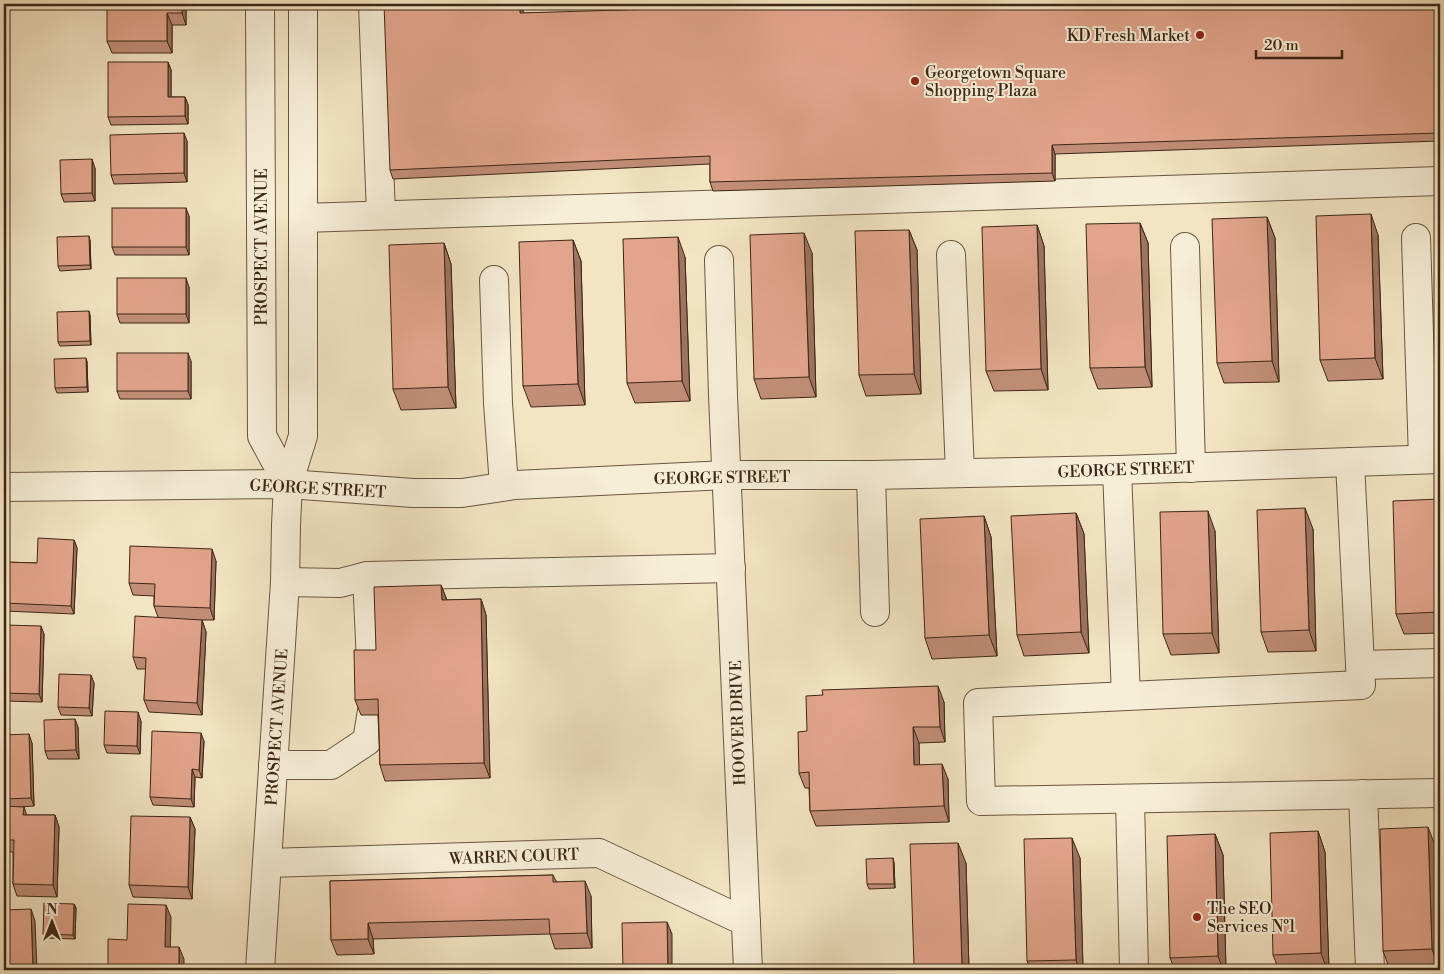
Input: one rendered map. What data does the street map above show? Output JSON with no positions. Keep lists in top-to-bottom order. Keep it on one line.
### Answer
{"streets":{"street":["PROSPECT AVENUE","GEORGE STREET","HOOVER DRIVE","WARREN COURT"]},"crossings":[["PROSPECT AVENUE","GEORGE STREET"],["PROSPECT AVENUE","WARREN COURT"],["GEORGE STREET","HOOVER DRIVE"],["HOOVER DRIVE","WARREN COURT"]],"places":["KD Fresh Market","Georgetown Square Shopping Plaza","The SEO Services №1"],"scale_bar":"20 m","north":"top"}
